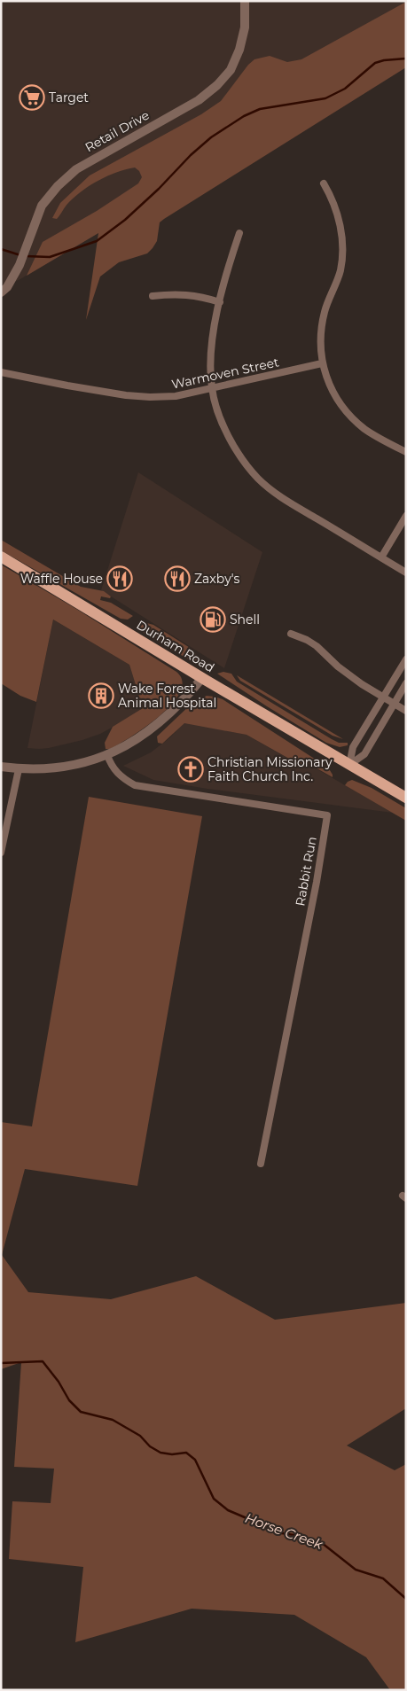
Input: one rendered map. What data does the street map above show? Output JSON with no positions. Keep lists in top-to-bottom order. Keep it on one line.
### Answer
{"streets":{"main road":["Durham Road"],"street":["Retail Drive","Warmoven Street","Rabbit Run"]},"water":["Horse Creek"],"places":{"supermarket":["Target"],"restaurant":["Waffle House","Zaxby's"],"fuel station":["Shell"],"building":["Wake Forest Animal Hospital"],"church":["Christian Missionary Faith Church Inc."]}}
